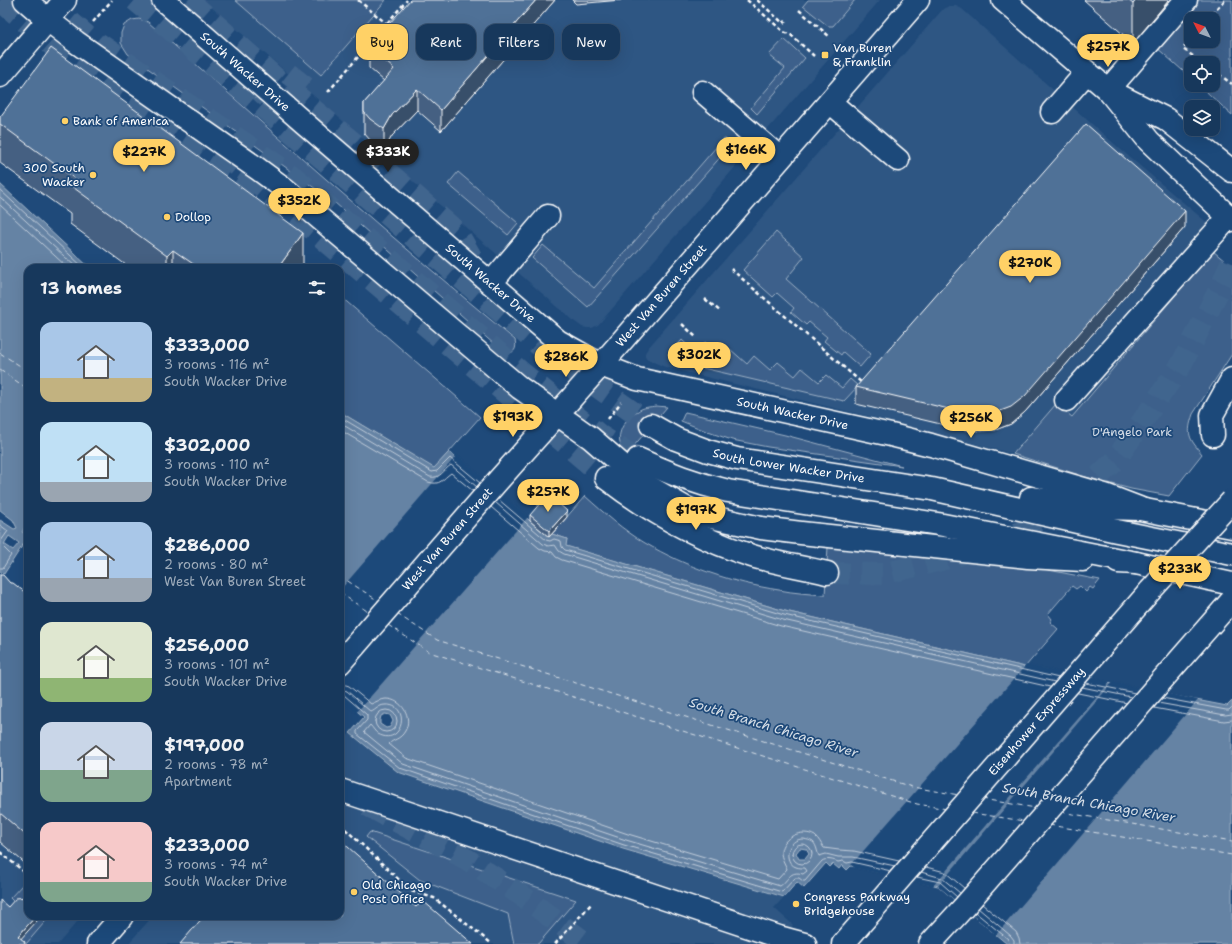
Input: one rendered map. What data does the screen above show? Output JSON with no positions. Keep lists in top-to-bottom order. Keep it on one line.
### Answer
{"streets":{"main road":["South Wacker Drive","West Van Buren Street","South Lower Wacker Drive","Eisenhower Expressway"]},"crossings":[["South Wacker Drive","West Van Buren Street"]],"water":["South Branch Chicago River"],"parks":["D'Angelo Park"],"places":{"transit":["Van Buren & Franklin"],"other":["Bank of America","300 South Wacker","Dollop","Old Chicago Post Office","Congress Parkway Bridgehouse"]},"north":"top left","page":{"chip":["Buy","Rent","Filters","New"],"price":["$257K","$166K","$227K","$333K","$352K","$270K","$302K","$286K","$193K","$256K","$257K","$197K","$233K"],"heading":"13 homes","list":[{"name":"$333,000","note":"3 rooms · 116 m² · South Wacker Drive"},{"name":"$302,000","note":"3 rooms · 110 m² · South Wacker Drive"},{"name":"$286,000","note":"2 rooms · 80 m² · West Van Buren Street"},{"name":"$256,000","note":"3 rooms · 101 m² · South Wacker Drive"},{"name":"$197,000","note":"2 rooms · 78 m² · Apartment"},{"name":"$233,000","note":"3 rooms · 74 m² · South Wacker Drive"}]}}
